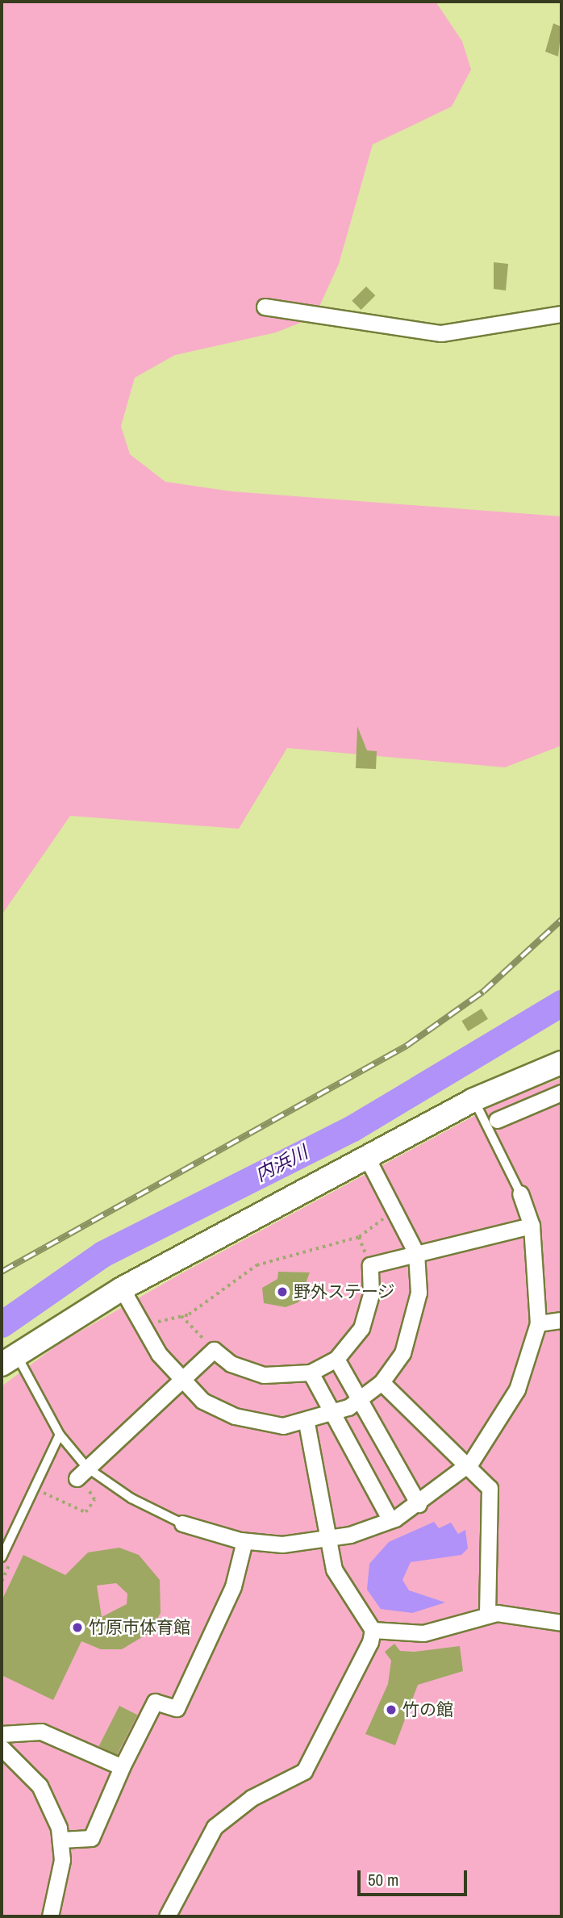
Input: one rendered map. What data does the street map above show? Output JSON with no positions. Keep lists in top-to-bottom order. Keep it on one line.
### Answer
{"water":["内浜川"],"places":["野外ステージ","竹原市体育館","竹の館"],"scale_bar":"50 m"}
